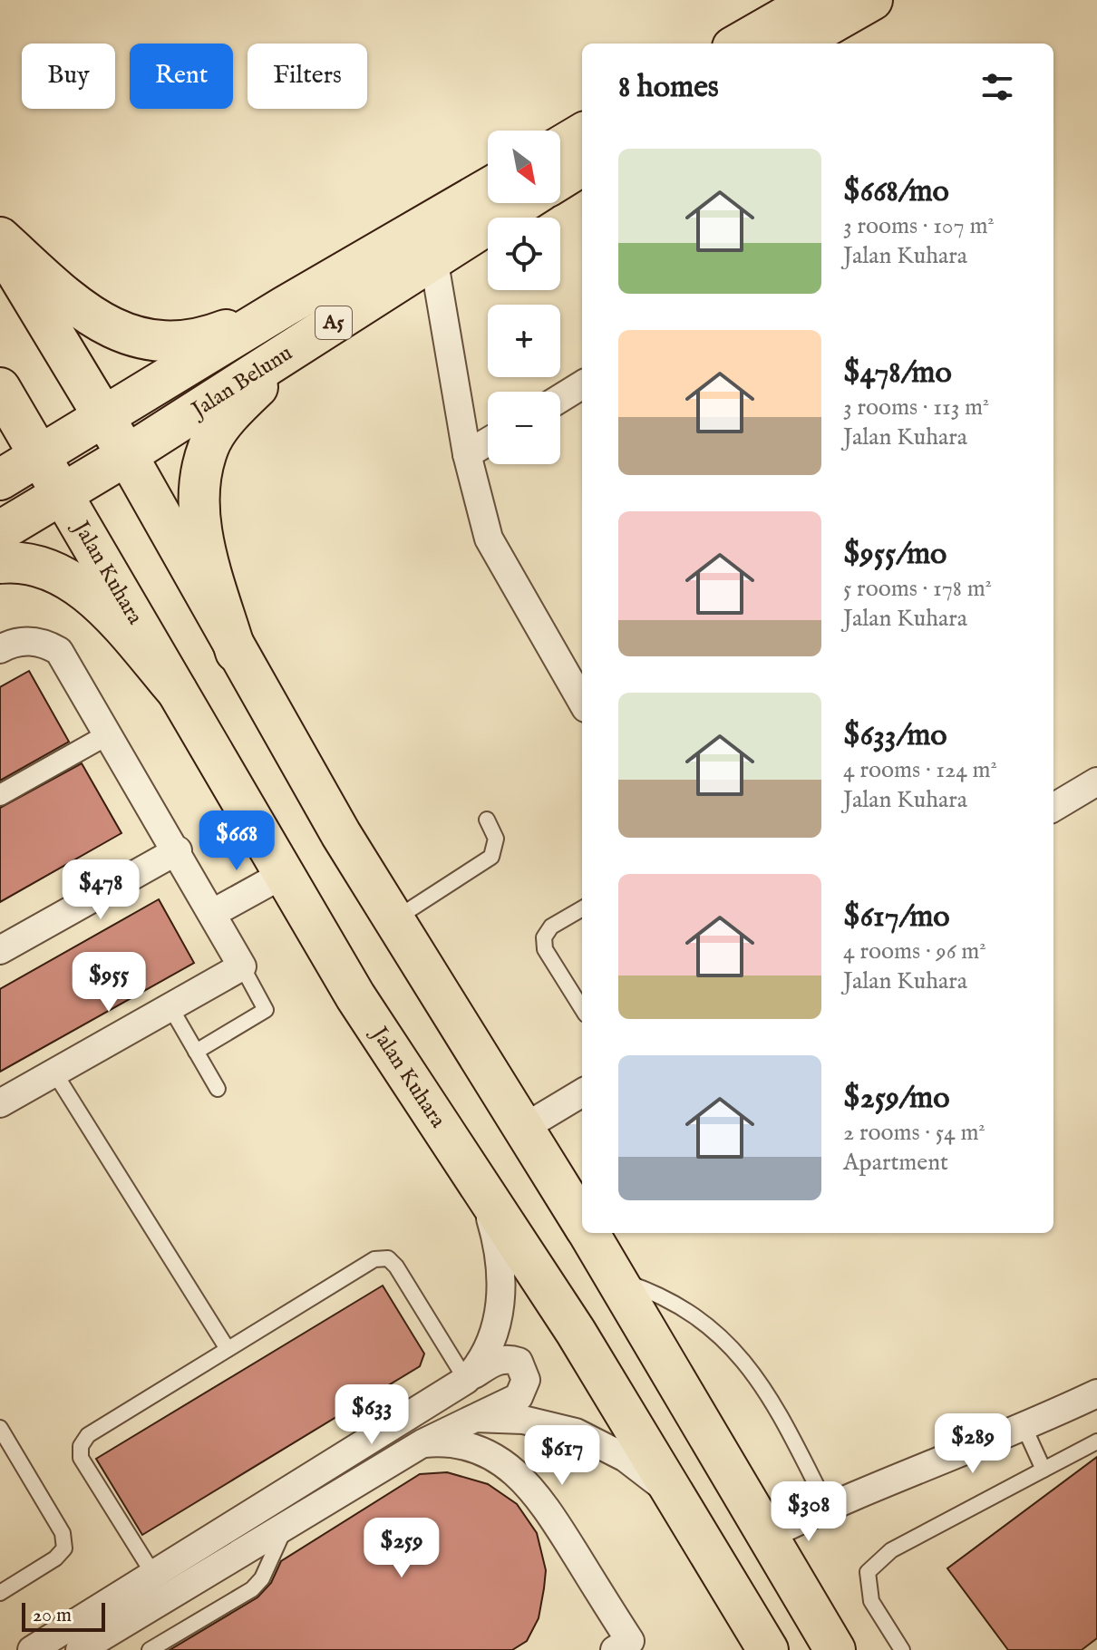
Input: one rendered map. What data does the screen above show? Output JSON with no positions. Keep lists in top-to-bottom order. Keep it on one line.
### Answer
{"streets":{"main road":["A5","Jalan Belunu","Jalan Kuhara"]},"crossings":[["A5","Jalan Belunu"],["A5","Jalan Kuhara"]],"scale_bar":"20 m","north":"bottom right","page":{"chip":["Buy","Rent","Filters"],"heading":"8 homes","map_buttons":["+","−"],"list":[{"name":"$668/mo","note":"3 rooms · 107 m² · Jalan Kuhara"},{"name":"$478/mo","note":"3 rooms · 113 m² · Jalan Kuhara"},{"name":"$955/mo","note":"5 rooms · 178 m² · Jalan Kuhara"},{"name":"$633/mo","note":"4 rooms · 124 m² · Jalan Kuhara"},{"name":"$617/mo","note":"4 rooms · 96 m² · Jalan Kuhara"},{"name":"$259/mo","note":"2 rooms · 54 m² · Apartment"}],"price":["$668","$478","$955","$633","$289","$617","$308","$259"],"scale":"20 m"}}
